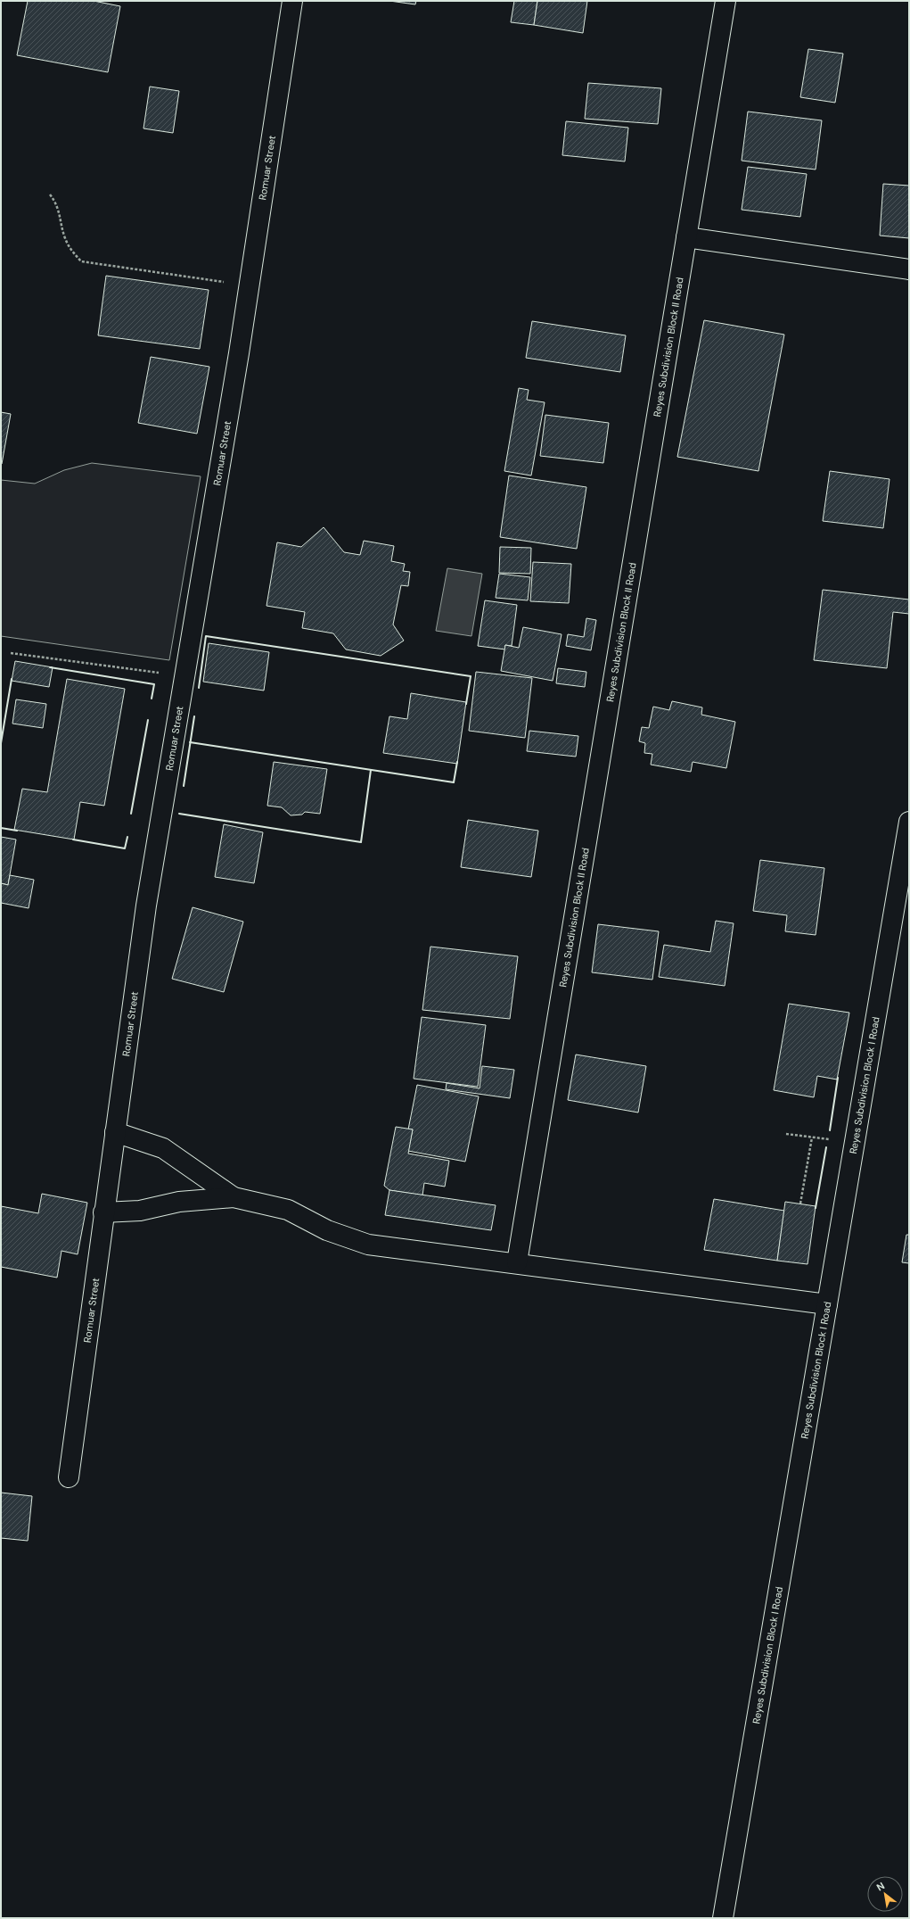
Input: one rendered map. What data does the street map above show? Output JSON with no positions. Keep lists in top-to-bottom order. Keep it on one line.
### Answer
{"streets":{"street":["Romuar Street","Reyes Subdivision Block II Road","Reyes Subdivision Block I Road"]},"north":"top left"}
